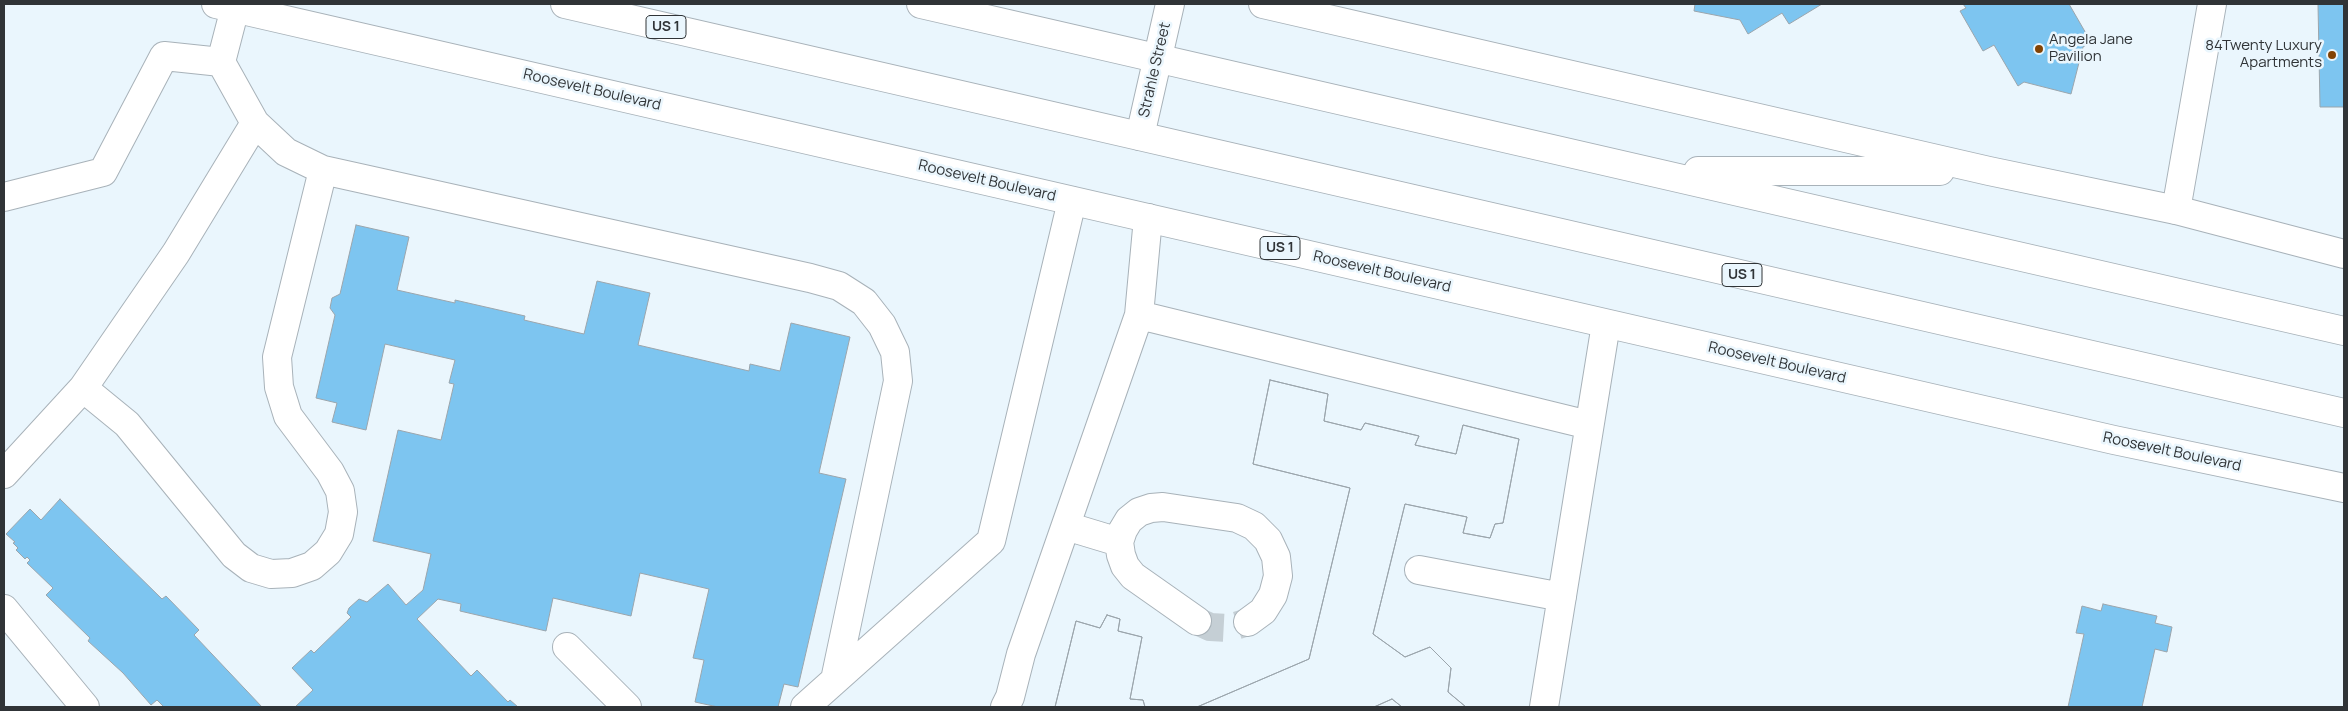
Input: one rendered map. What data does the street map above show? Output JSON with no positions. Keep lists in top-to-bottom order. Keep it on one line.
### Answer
{"streets":{"main road":["US 1","Strahle Street","Roosevelt Boulevard"]},"crossings":[["US 1","Strahle Street"]],"places":["Angela Jane Pavilion","84Twenty Luxury Apartments"]}
